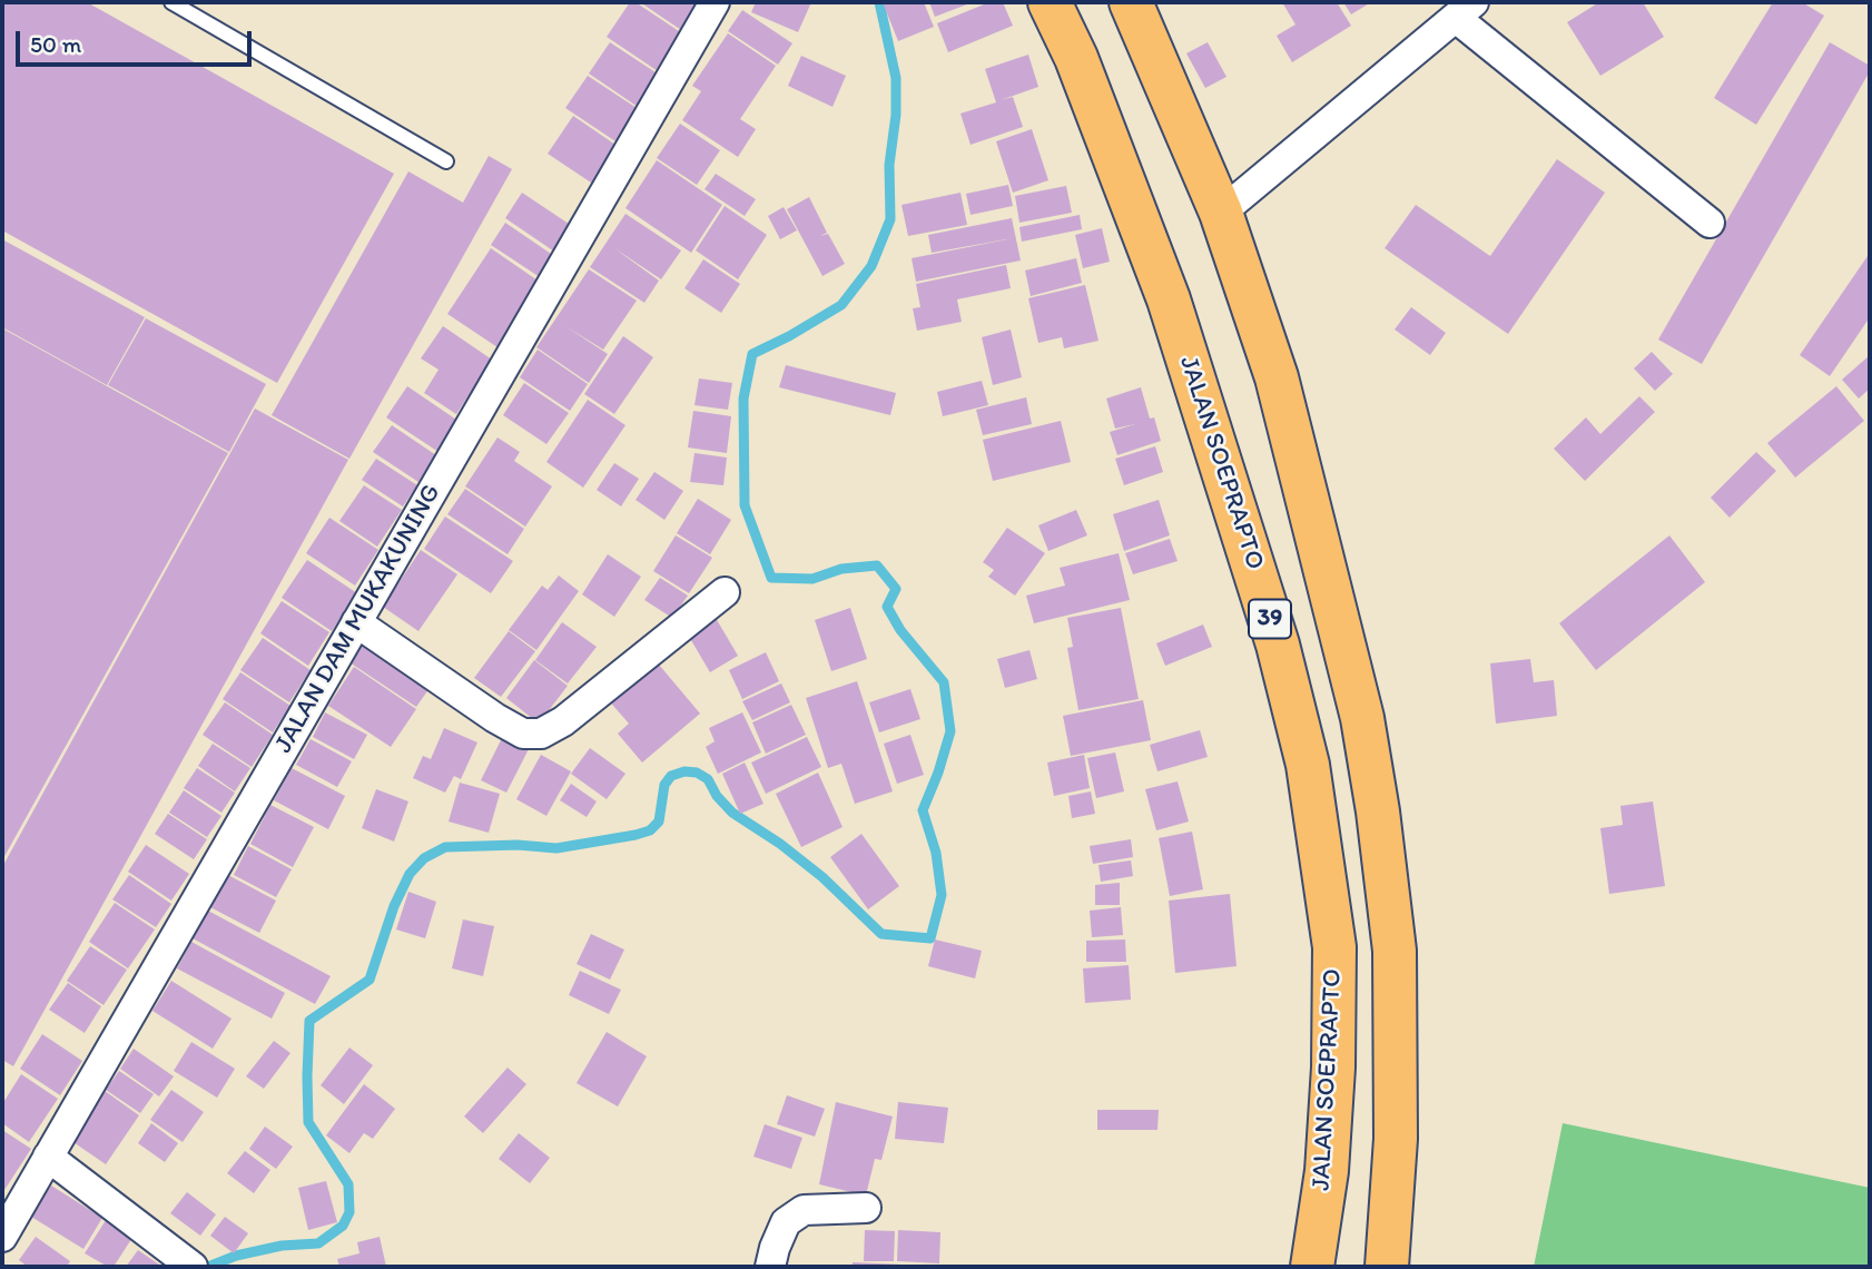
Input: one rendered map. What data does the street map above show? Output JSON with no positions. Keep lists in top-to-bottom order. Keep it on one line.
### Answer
{"streets":{"highway":["JALAN SOEPRAPTO","39"],"street":["JALAN DAM MUKAKUNING"]},"scale_bar":"50 m"}
